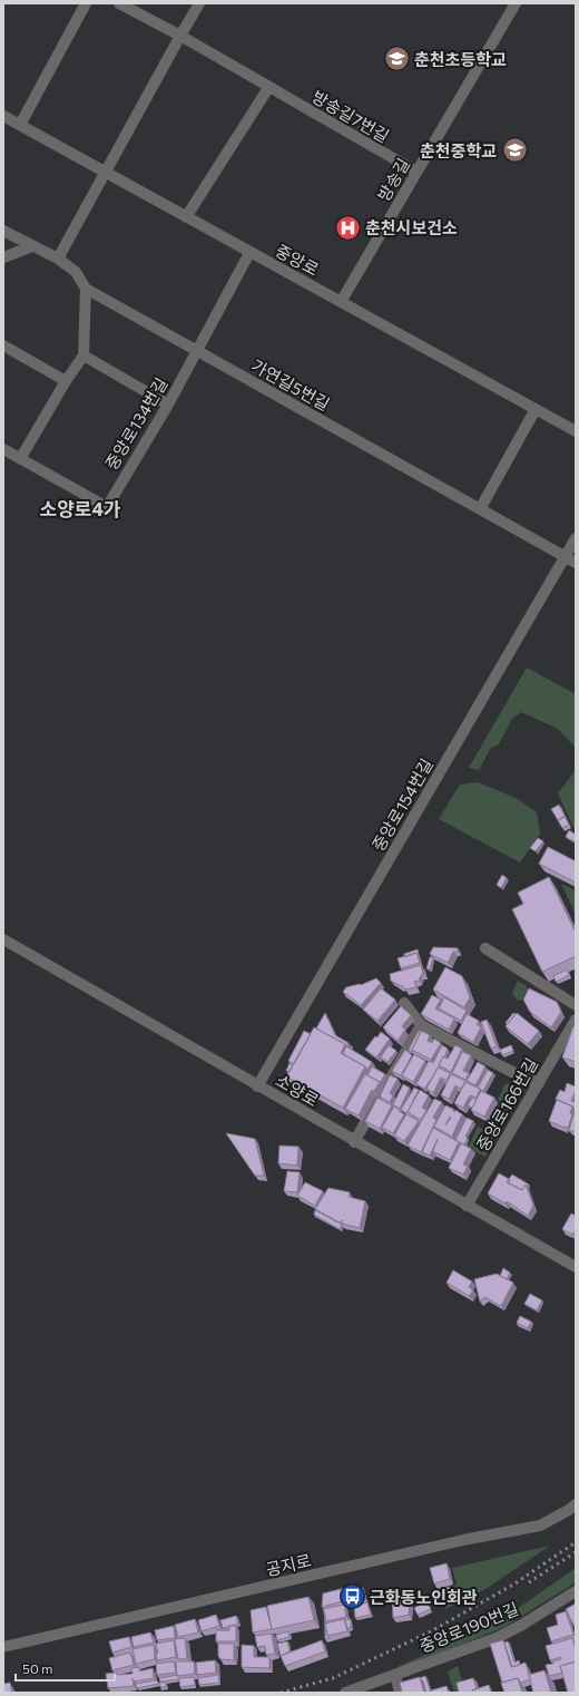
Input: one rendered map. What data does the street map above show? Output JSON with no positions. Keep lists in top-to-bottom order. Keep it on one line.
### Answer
{"streets":{"street":["방송길7번길","방송길","중앙로","가연길5번길","중앙로134번길","중앙로154번길","소양로","중앙로166번길","공지로","중앙로190번길"]},"crossings":[["방송길7번길","방송길"],["방송길","중앙로"],["중앙로","중앙로134번길"],["가연길5번길","중앙로134번길"],["가연길5번길","중앙로154번길"],["중앙로154번길","소양로"],["소양로","중앙로166번길"]],"districts":["소양로4가"],"places":{"school or university":["춘천초등학교","춘천중학교"],"hospital":["춘천시보건소"],"bus stop":["근화동노인회관"]},"scale_bar":"50 m"}
